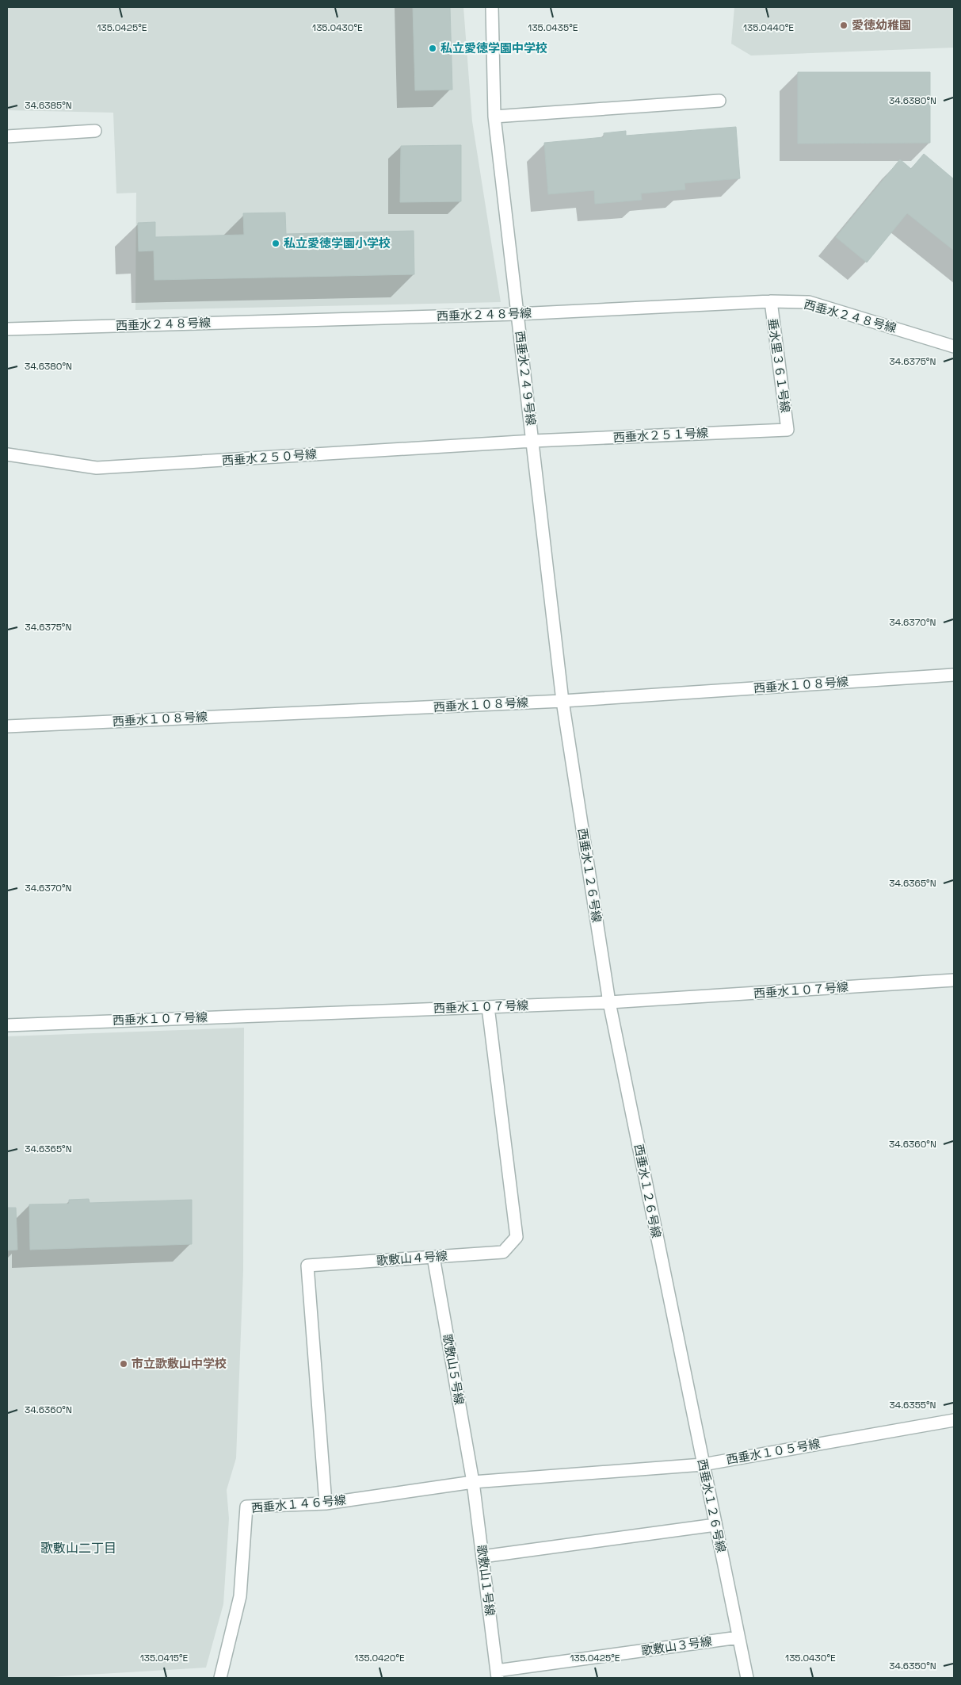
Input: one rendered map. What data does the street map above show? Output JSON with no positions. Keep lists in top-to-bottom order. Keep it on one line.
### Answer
{"streets":{"street":["西垂水２４８号線","垂水里３６１号線","西垂水２４９号線","西垂水２５１号線","西垂水２５０号線","西垂水１０８号線","西垂水１２６号線","西垂水１０７号線","歌敷山４号線","歌敷山５号線","西垂水１０５号線","西垂水１４６号線","歌敷山１号線","歌敷山３号線"]},"crossings":[["西垂水２４８号線","垂水里３６１号線"],["西垂水２４８号線","西垂水２４９号線"],["垂水里３６１号線","西垂水２５１号線"],["西垂水２４９号線","西垂水２５１号線"],["西垂水２４９号線","西垂水２５０号線"],["西垂水２４９号線","西垂水１０８号線"],["西垂水２４９号線","西垂水１２６号線"],["西垂水２５１号線","西垂水２５０号線"],["西垂水１０８号線","西垂水１２６号線"],["西垂水１２６号線","西垂水１０７号線"],["西垂水１２６号線","西垂水１０５号線"],["西垂水１２６号線","歌敷山３号線"],["西垂水１０７号線","歌敷山４号線"],["歌敷山４号線","歌敷山５号線"],["歌敷山４号線","西垂水１４６号線"],["歌敷山５号線","西垂水１０５号線"],["歌敷山５号線","西垂水１４６号線"],["歌敷山５号線","歌敷山１号線"],["西垂水１０５号線","西垂水１４６号線"],["西垂水１０５号線","歌敷山１号線"],["西垂水１４６号線","歌敷山１号線"],["歌敷山１号線","歌敷山３号線"]],"districts":["歌敷山二丁目"],"places":["愛徳幼稚園","私立愛徳学園中学校","私立愛徳学園小学校","市立歌敷山中学校"],"coordinates":["135.0425°E","135.0430°E","135.0435°E","135.0440°E","34.6380°N","34.6385°N","34.6375°N","34.6370°N","34.6365°N","34.6360°N","34.6355°N","135.0415°E","135.0420°E","34.6350°N"]}
